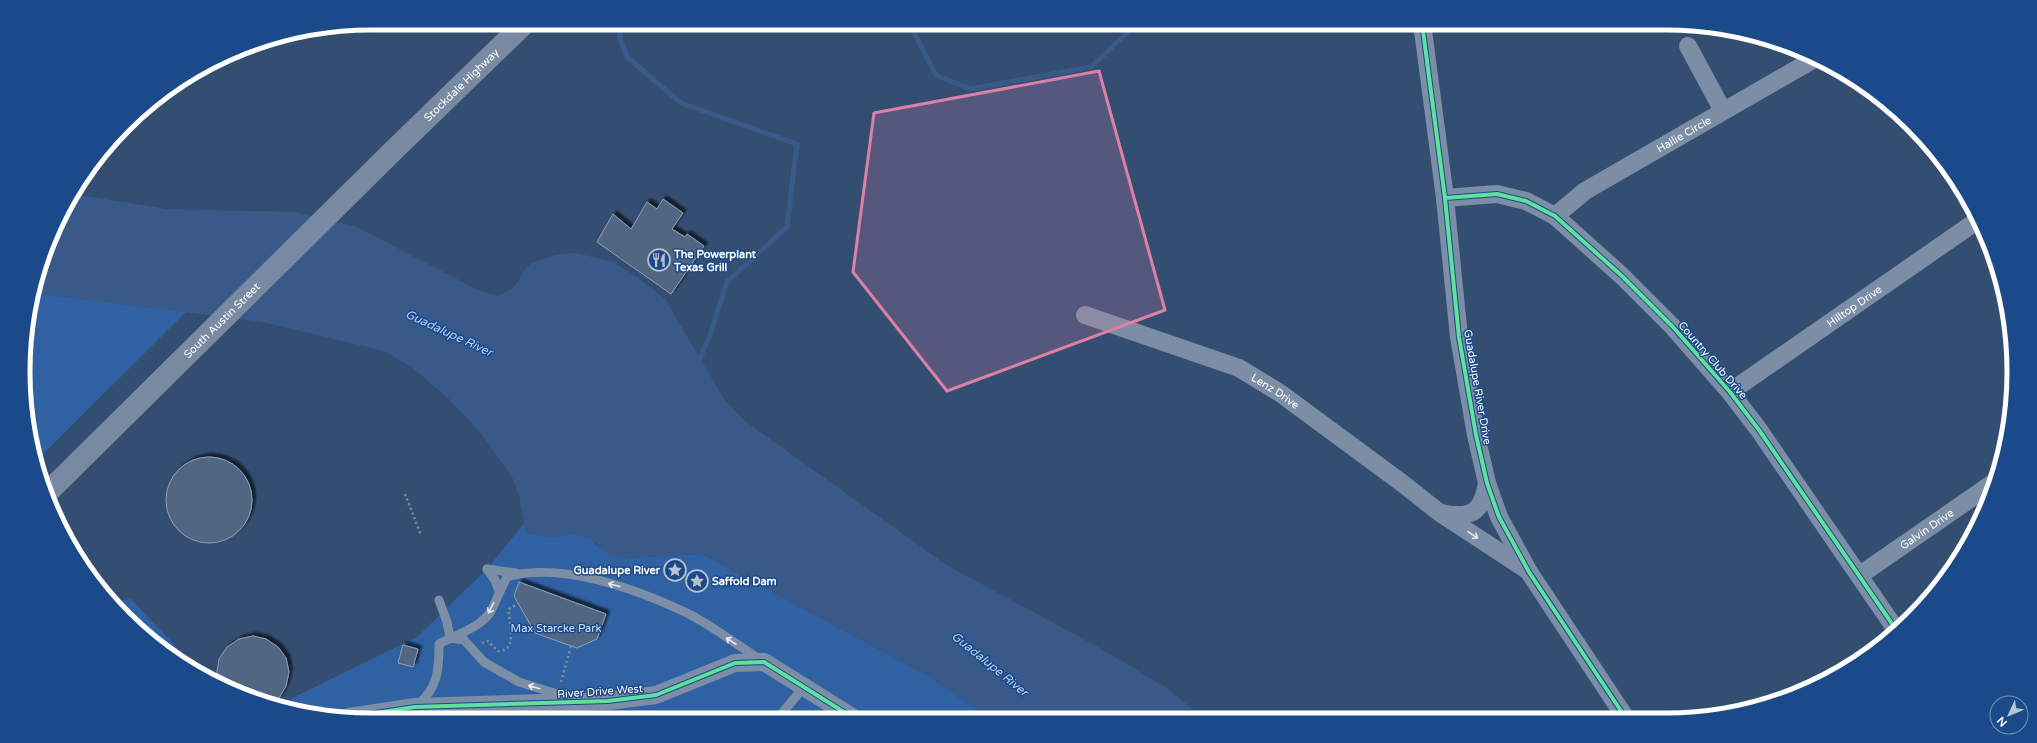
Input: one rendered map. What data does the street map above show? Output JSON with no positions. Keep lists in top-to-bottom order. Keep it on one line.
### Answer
{"streets":{"main road":["Stockdale Highway","South Austin Street"],"street":["Hallie Circle","Hilltop Drive","Country Club Drive","Guadalupe River Drive","Lenz Drive","Galvin Drive","River Drive West"]},"crossings":[["Stockdale Highway","South Austin Street"],["Hallie Circle","Country Club Drive"],["Hilltop Drive","Country Club Drive"],["Country Club Drive","Guadalupe River Drive"],["Country Club Drive","Galvin Drive"],["Guadalupe River Drive","Lenz Drive"]],"water":["Guadalupe River"],"parks":["Max Starcke Park"],"places":{"restaurant":["The Powerplant Texas Grill"],"place":["Guadalupe River","Saffold Dam"]},"north":"bottom left"}
